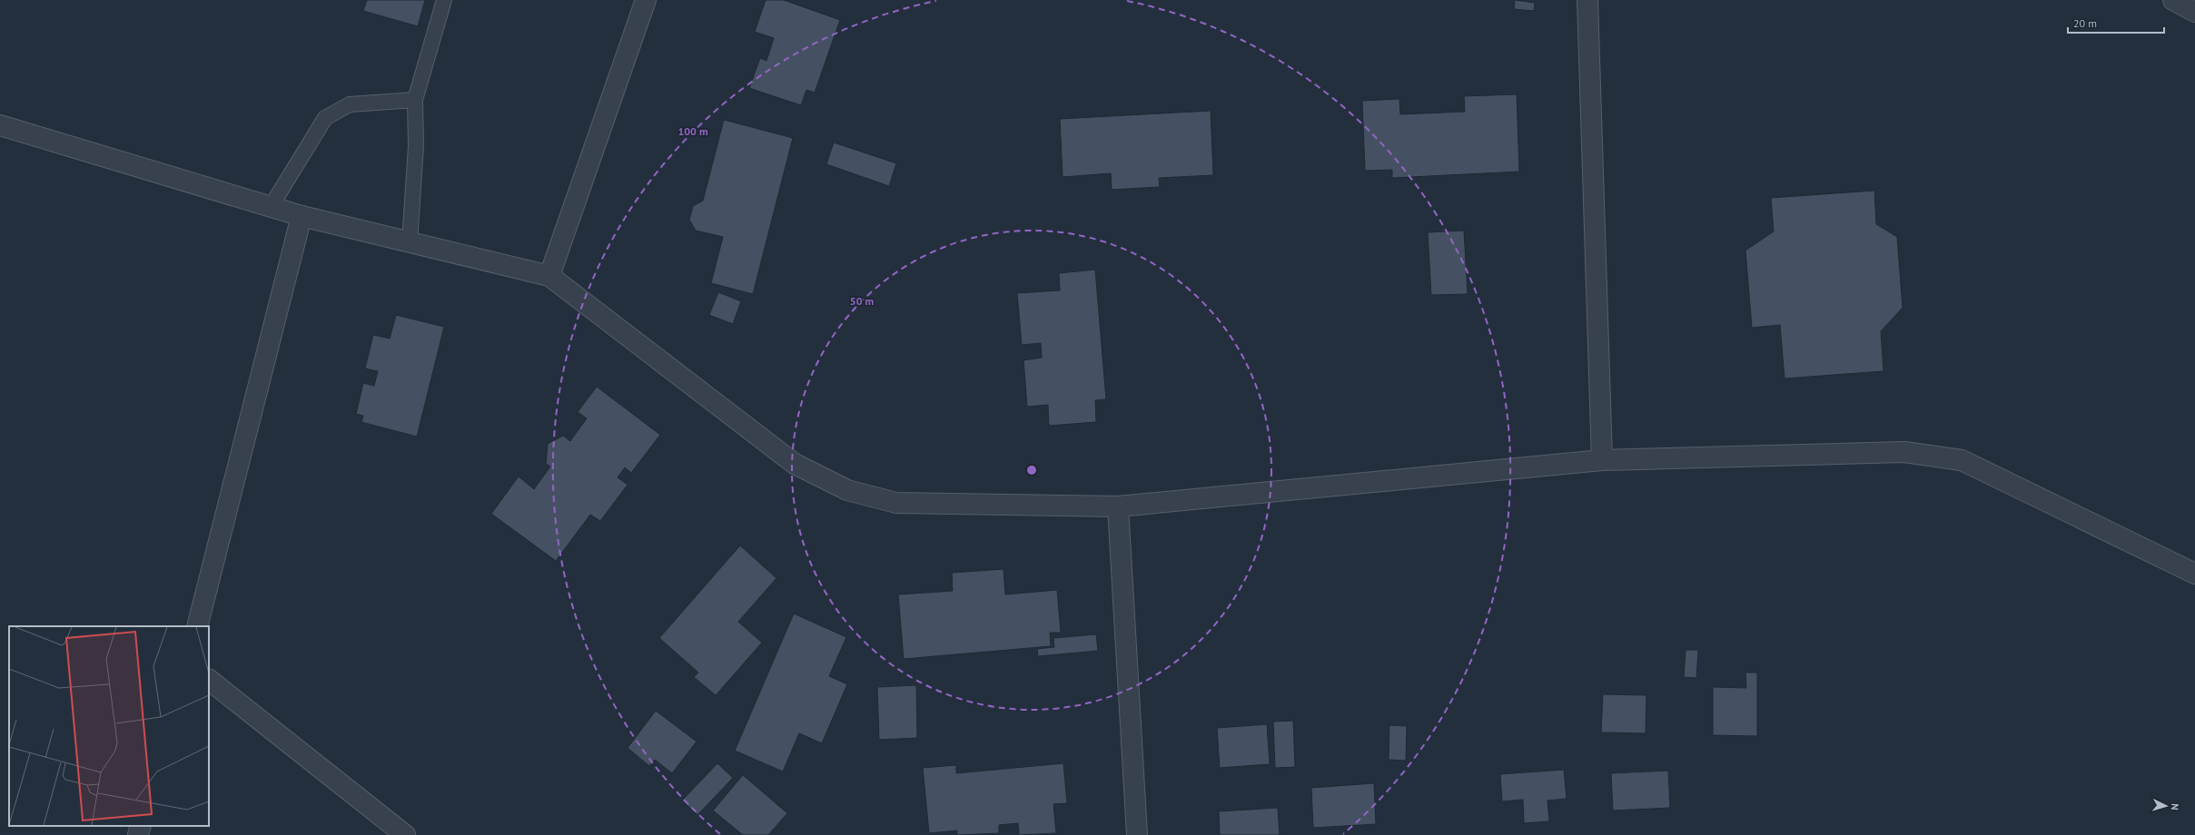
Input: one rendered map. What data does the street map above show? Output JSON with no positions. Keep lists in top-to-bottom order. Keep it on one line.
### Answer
{"scale_bar":"20 m","north":"right","rings":["100 m","50 m"]}
